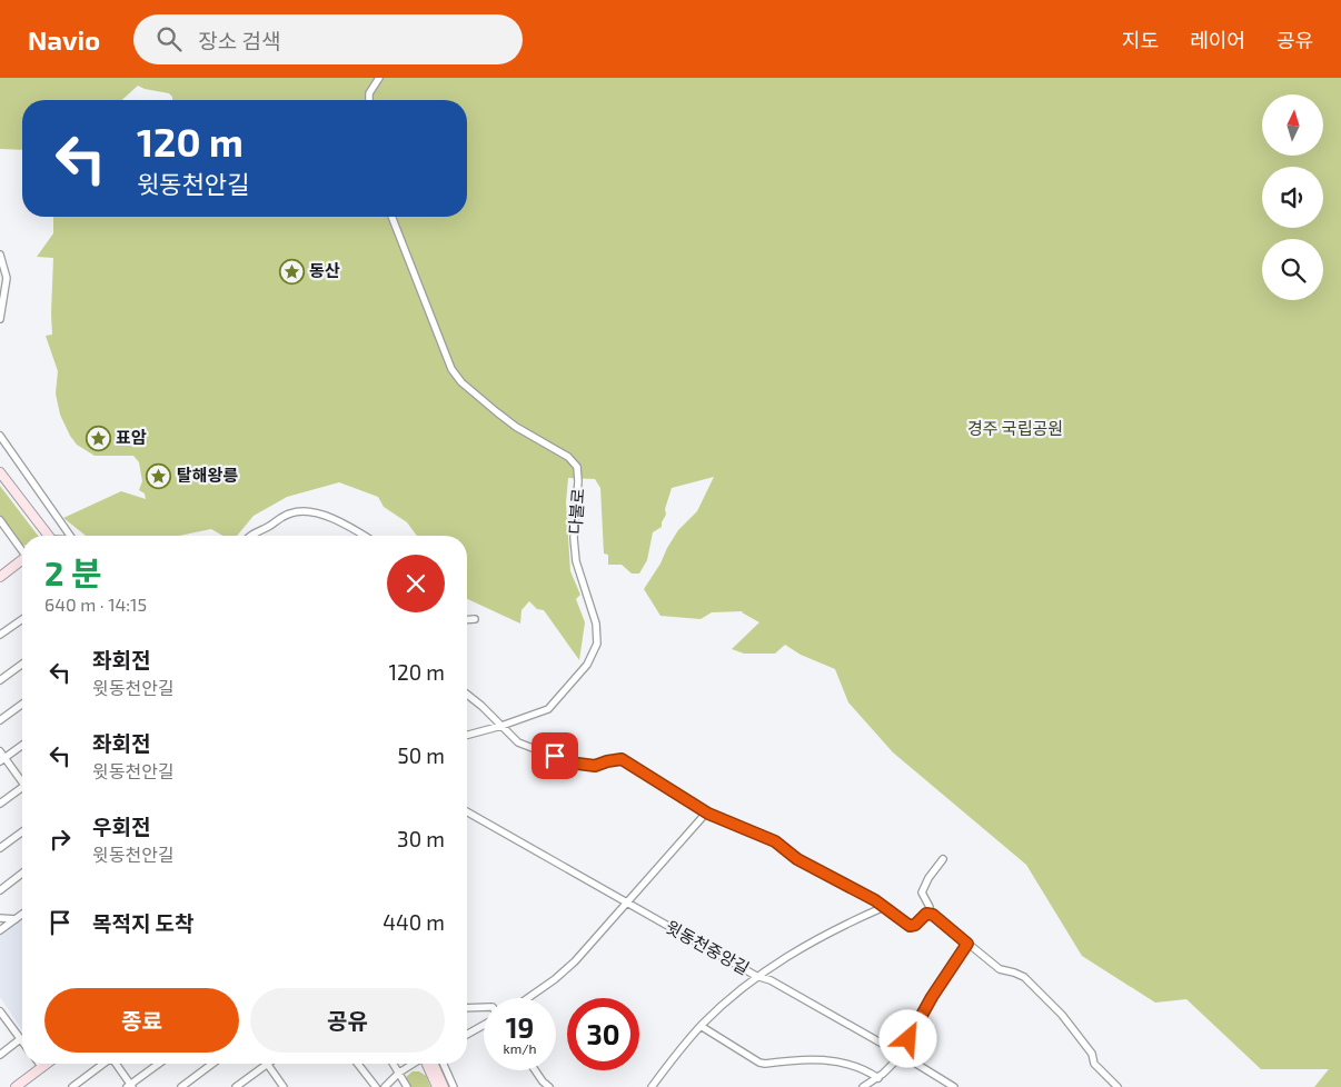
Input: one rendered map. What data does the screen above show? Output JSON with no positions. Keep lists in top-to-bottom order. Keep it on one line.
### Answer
{"streets":{"street":["다불로","윗동천중앙길"]},"parks":["경주 국립공원"],"places":{"place":["동산","표암","탈해왕릉"]},"north":"top","page":{"header":"Navio","search":"장소 검색","nav":["지도","레이어","공유"],"turn":["120 m","윗동천안길"],"heading":["2 분","640 m · 14:15"],"list":[{"name":"좌회전","note":"윗동천안길","value":"120 m"},{"name":"좌회전","note":"윗동천안길","value":"50 m"},{"name":"우회전","note":"윗동천안길","value":"30 m"},{"name":"목적지 도착","value":"440 m"}],"buttons":["종료","공유"],"speed":"19 km/h","limit":"30"}}
